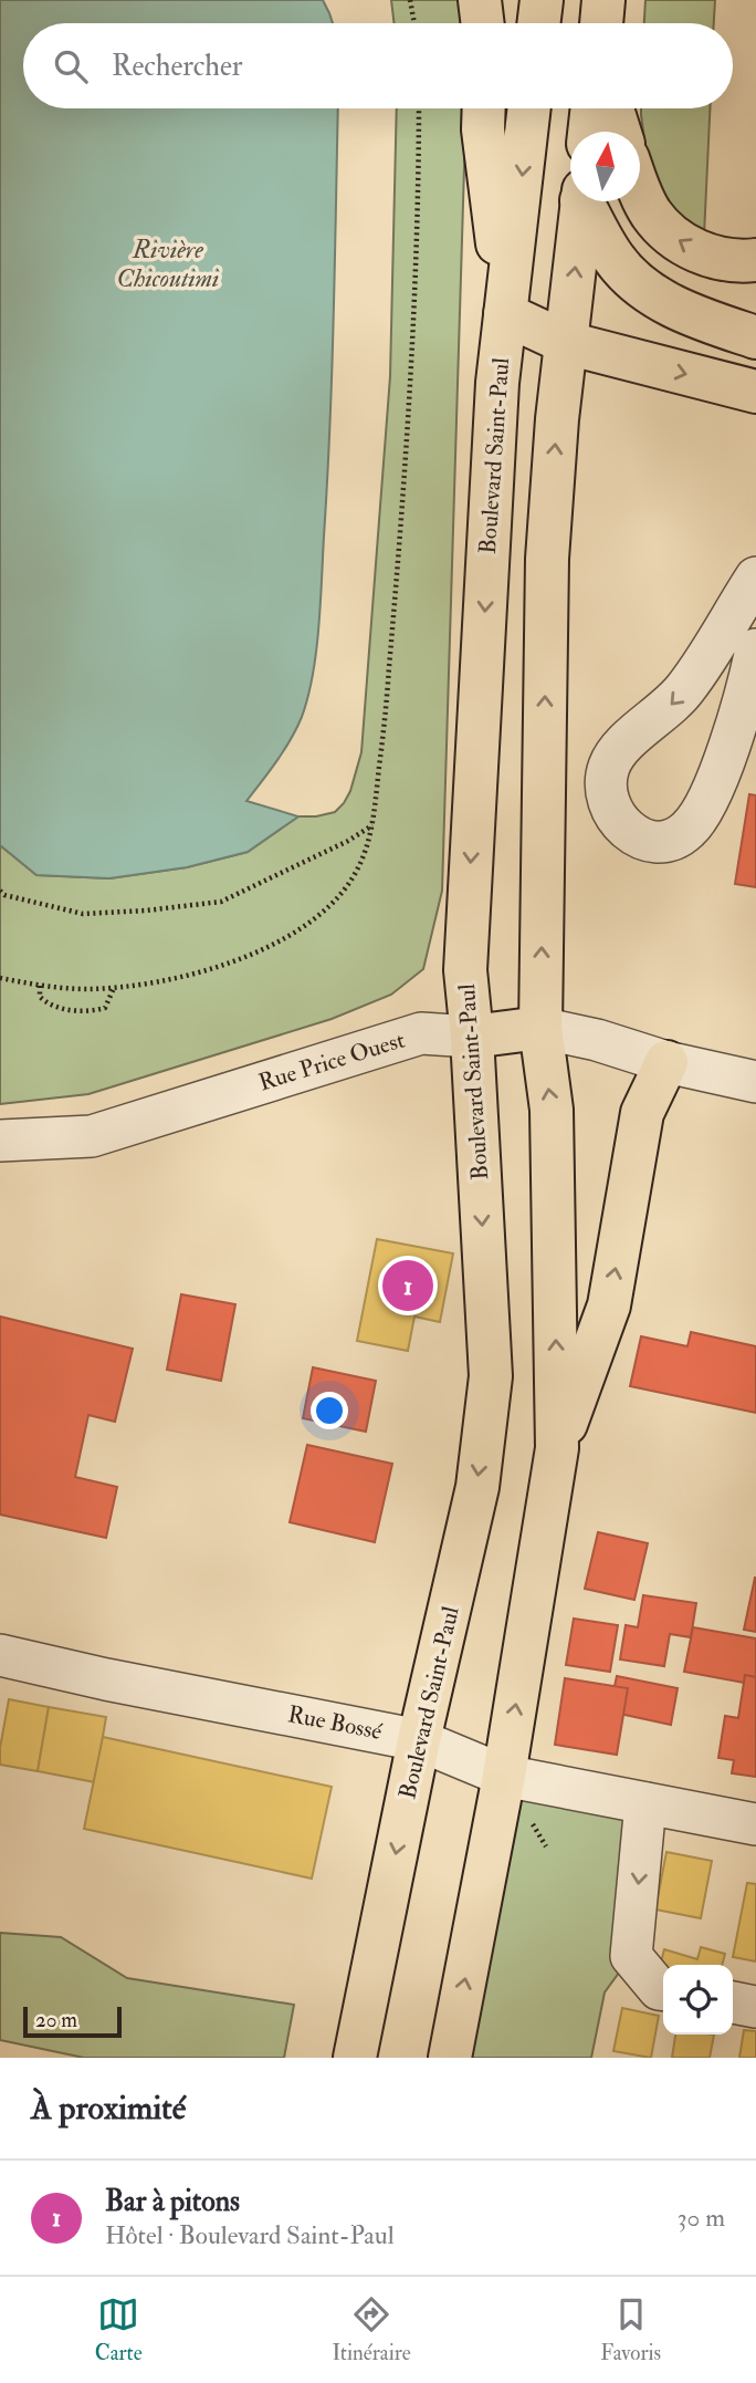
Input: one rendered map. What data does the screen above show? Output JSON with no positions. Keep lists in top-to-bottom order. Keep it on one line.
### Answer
{"streets":{"main road":["Boulevard Saint-Paul","Rue Price Ouest"],"street":["Rue Bossé"]},"crossings":[["Boulevard Saint-Paul","Rue Price Ouest"],["Boulevard Saint-Paul","Rue Bossé"]],"water":["Rivière Chicoutimi"],"scale_bar":"20 m","north":"top","page":{"search":"Rechercher","pins":"1","scale":"20 m","heading":"À proximité","list":[{"mark":"1","name":"Bar à pitons","note":"Hôtel · Boulevard Saint-Paul","value":"30 m"}],"nav":["Carte","Itinéraire","Favoris"]}}
